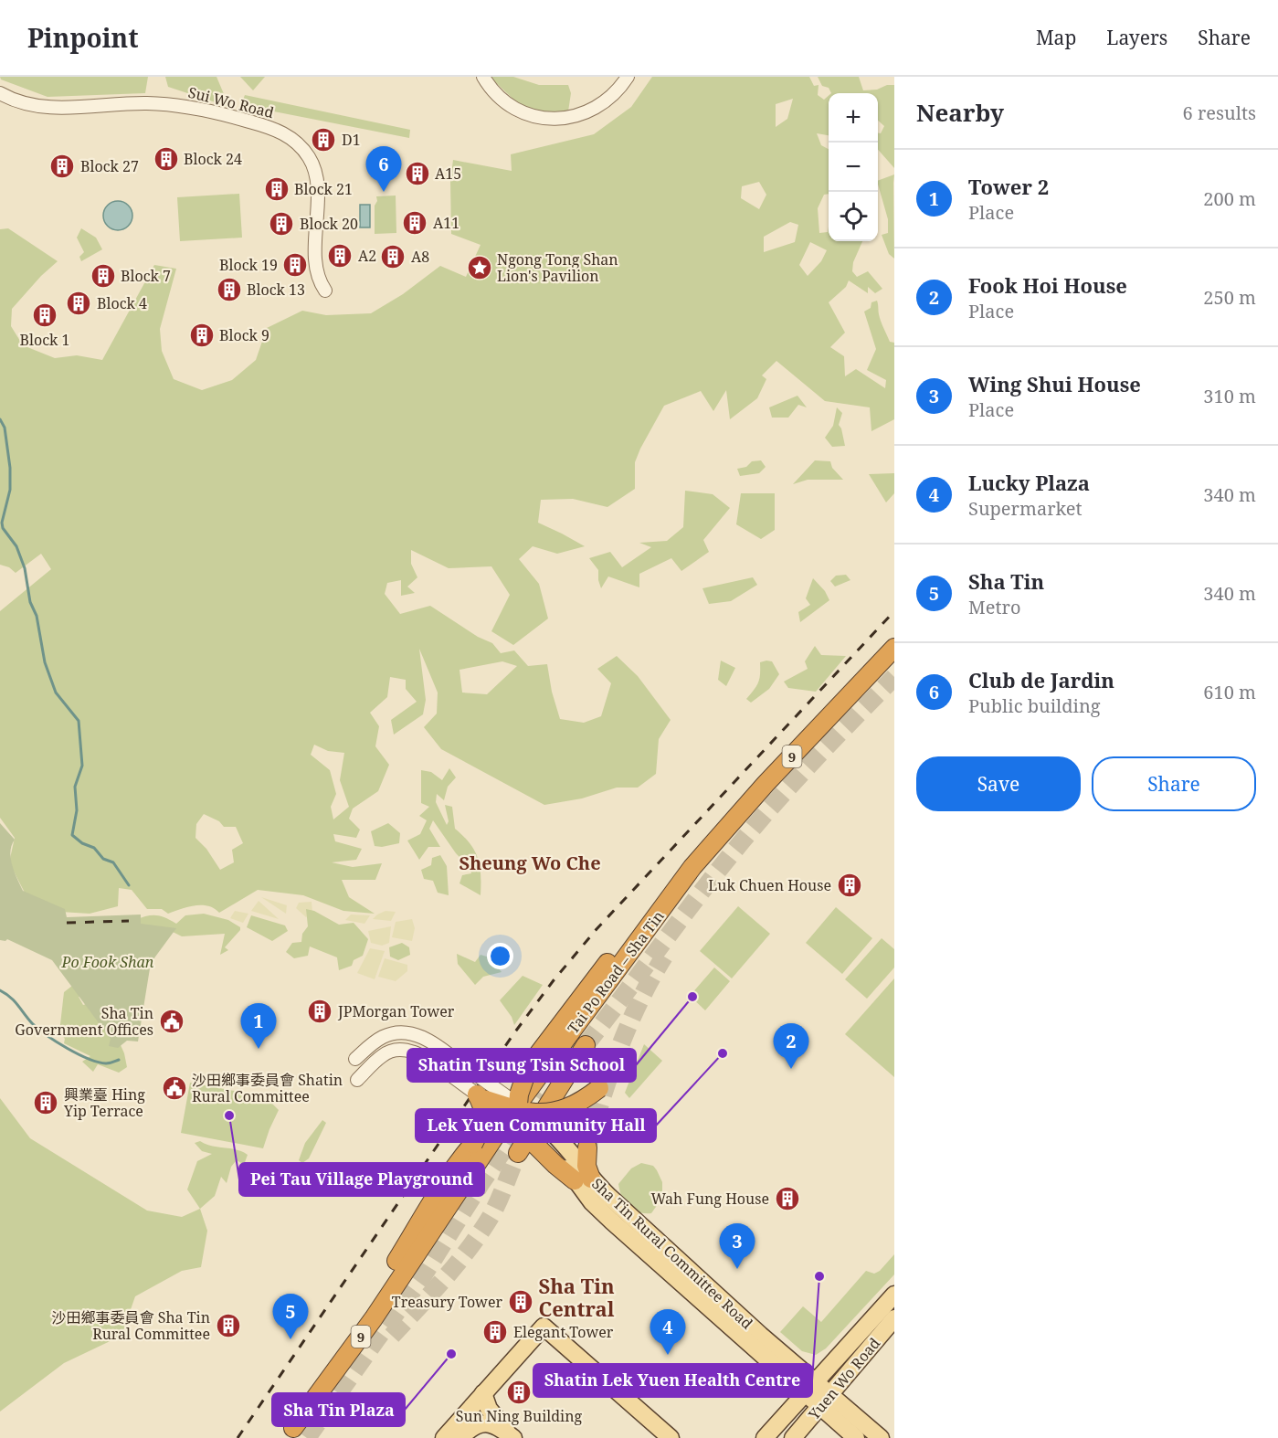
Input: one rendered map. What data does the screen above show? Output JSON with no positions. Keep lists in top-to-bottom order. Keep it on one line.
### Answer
{"streets":{"highway":["9","Tai Po Road – Sha Tin"],"main road":["Sha Tin Rural Committee Road","Yuen Wo Road"],"street":["Sui Wo Road"]},"crossings":[["Sha Tin Rural Committee Road","Yuen Wo Road"]],"districts":["Sheung Wo Che","Sha Tin Central"],"parks":["Po Fook Shan"],"places":{"building":["D1","Block 24","Block 27","A15","Block 21","A11","Block 20","A2","A8","Block 19","Block 7","Block 13","Block 4","Block 1","Block 9","Luk Chuen House","JPMorgan Tower","興業臺 Hing Yip Terrace","Wah Fung House","Treasury Tower","沙田鄉事委員會 Sha Tin Rural Committee","Elegant Tower","Sun Ning Building"],"place":["Ngong Tong Shan Lion's Pavilion"],"other":["Shatin Tsung Tsin School","Lek Yuen Community Hall","Pei Tau Village Playground","Shatin Lek Yuen Health Centre","Sha Tin Plaza"],"public building":["Sha Tin Government Offices","沙田鄉事委員會 Shatin Rural Committee"]},"page":{"header":"Pinpoint","nav":["Map","Layers","Share"],"heading":["Nearby","6 results"],"map_buttons":["+","−"],"pins":["6","1","2","3","5","4"],"list":[{"mark":"1","name":"Tower 2","note":"Place","value":"200 m"},{"mark":"2","name":"Fook Hoi House","note":"Place","value":"250 m"},{"mark":"3","name":"Wing Shui House","note":"Place","value":"310 m"},{"mark":"4","name":"Lucky Plaza","note":"Supermarket","value":"340 m"},{"mark":"5","name":"Sha Tin","note":"Metro","value":"340 m"},{"mark":"6","name":"Club de Jardin","note":"Public building","value":"610 m"}],"buttons":["Save","Share"]}}
